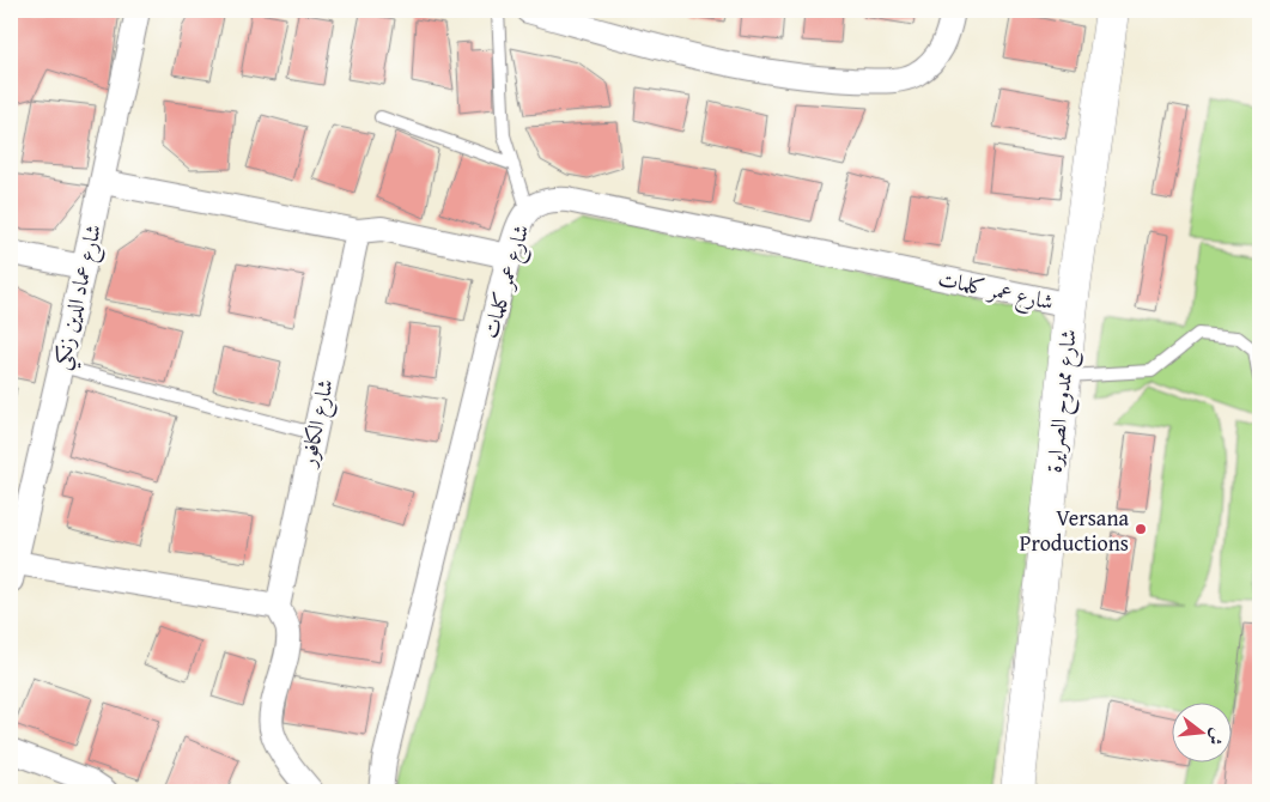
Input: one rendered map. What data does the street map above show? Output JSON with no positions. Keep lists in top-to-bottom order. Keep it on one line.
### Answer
{"streets":{"street":["شارع عمر كلمات","شارع عماد الدين زنكي","شارع ممدوح الصرايرة","شارع الكافور"]},"crossings":[["شارع عمر كلمات","شارع ممدوح الصرايرة"]],"places":["Versana Productions"],"north":"right"}
